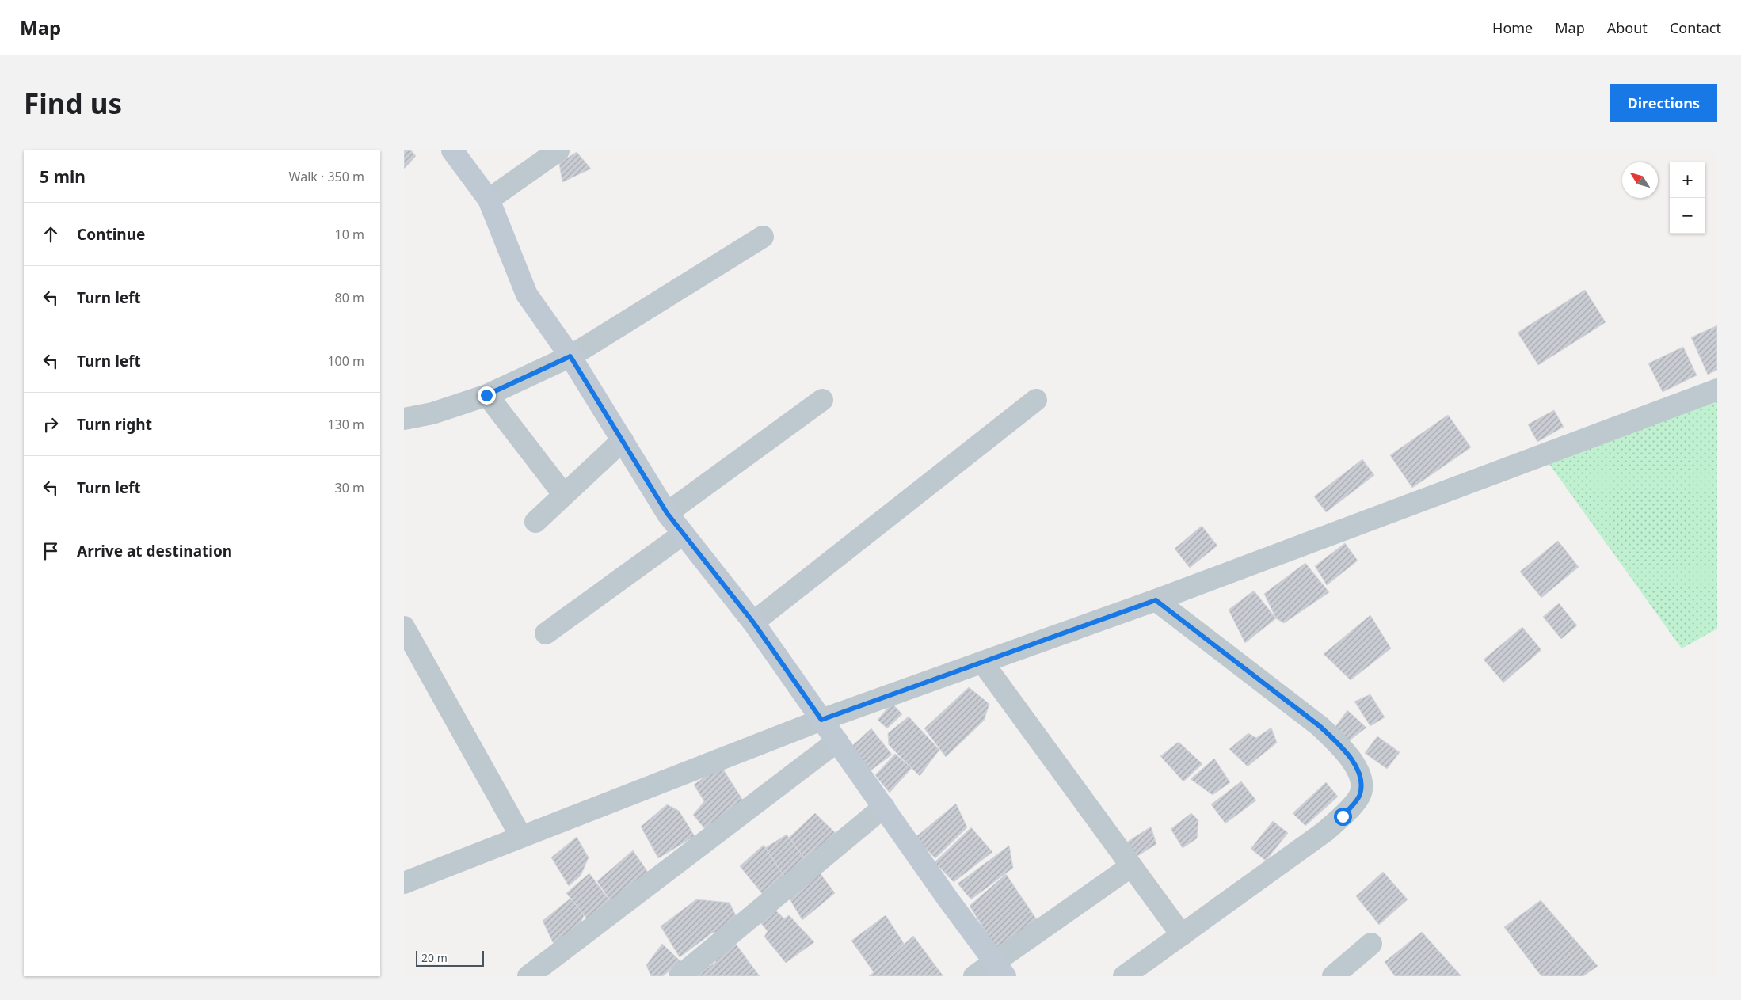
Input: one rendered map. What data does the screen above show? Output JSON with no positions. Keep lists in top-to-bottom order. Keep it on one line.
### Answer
{"scale_bar":"20 m","north":"top left","page":{"header":"Map","nav":["Home","Map","About","Contact"],"buttons":"Directions","title":"Find us","heading":["5 min","Walk · 350 m"],"map_buttons":["+","−"],"list":[["Continue","10 m"],["Turn left","80 m"],["Turn left","100 m"],["Turn right","130 m"],["Turn left","30 m"],"Arrive at destination"],"scale":"20 m"}}
